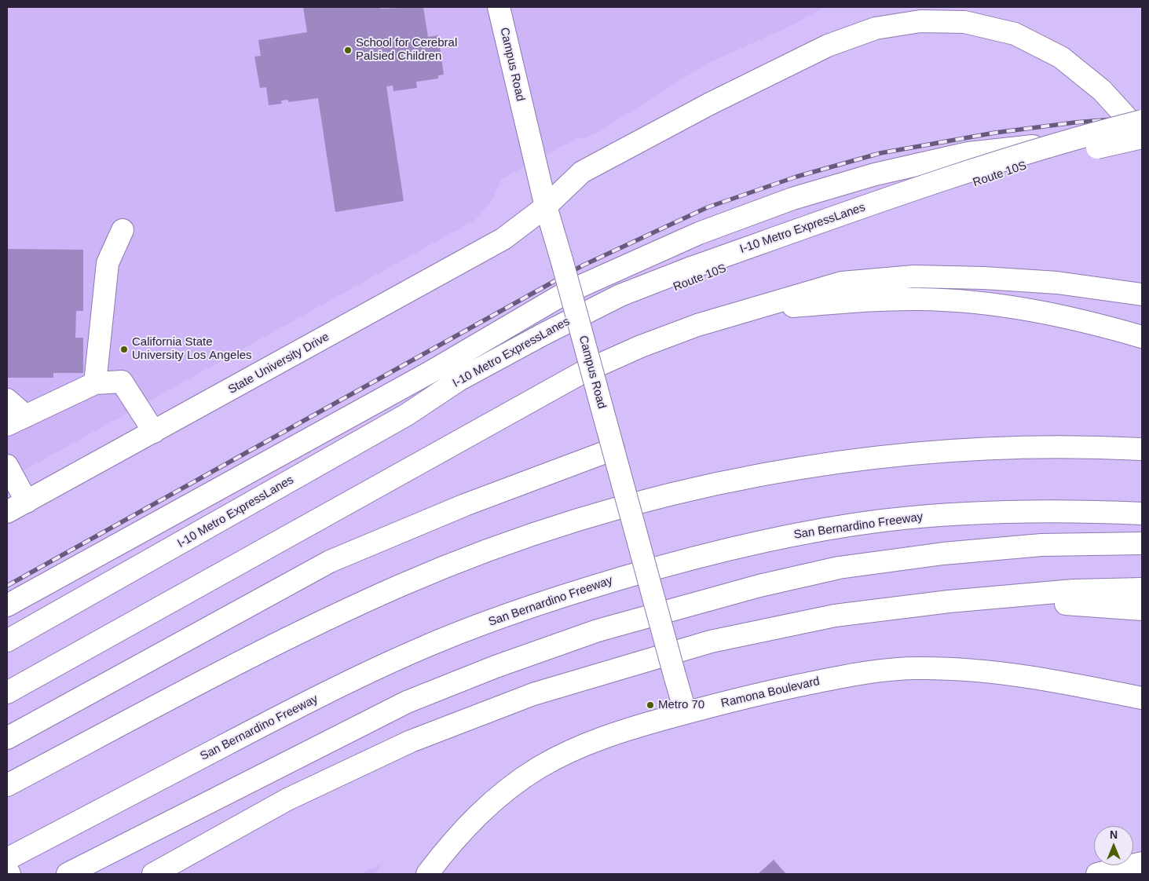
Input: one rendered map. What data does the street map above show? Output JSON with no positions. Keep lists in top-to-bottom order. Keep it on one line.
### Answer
{"streets":{"main road":["Campus Road","Route 10S","I-10 Metro ExpressLanes","State University Drive","San Bernardino Freeway","Ramona Boulevard"]},"crossings":[["Campus Road","State University Drive"],["Campus Road","Ramona Boulevard"],["Route 10S","I-10 Metro ExpressLanes"]],"places":["School for Cerebral Palsied Children","California State University Los Angeles","Metro 70"],"north":"top"}
